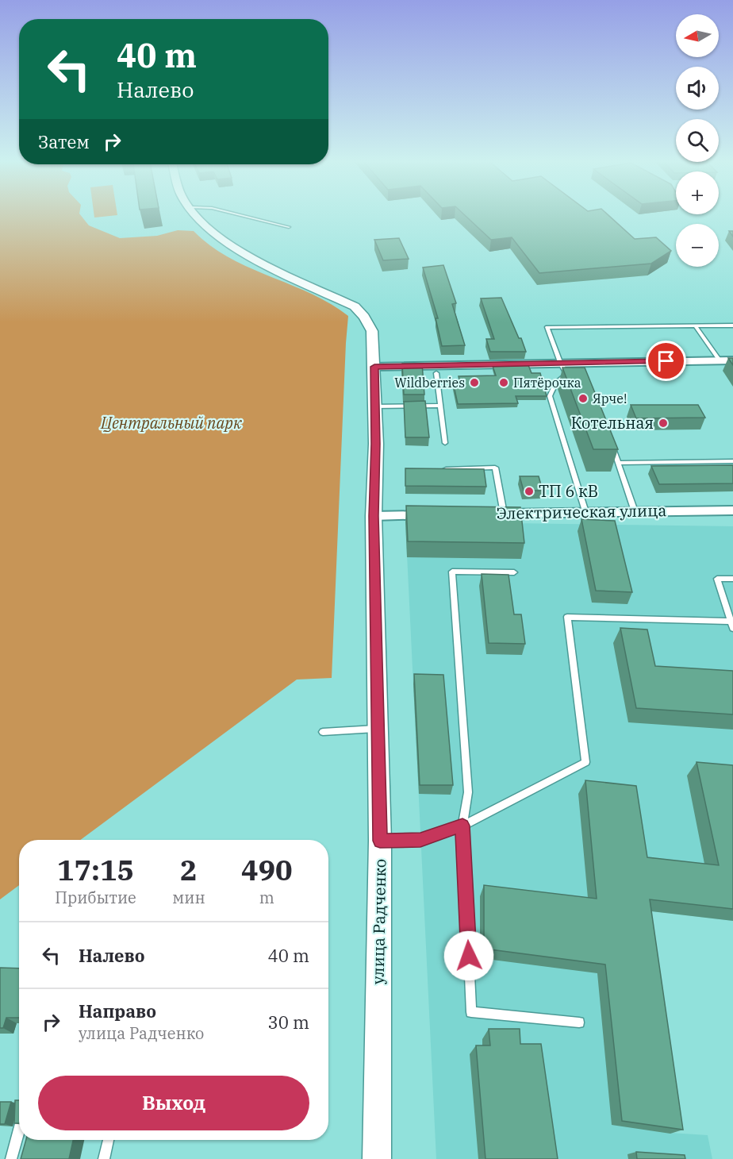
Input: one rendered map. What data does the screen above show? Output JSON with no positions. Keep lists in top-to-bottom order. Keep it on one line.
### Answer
{"streets":{"street":["Электрическая улица","улица Радченко"]},"parks":["Центральный парк"],"places":["Wildberries","Пятёрочка","Ярче!","Котельная","ТП 6 кВ"],"north":"left","page":{"map_buttons":["+","−"],"turn":["40 m","Налево"],"then":"Затем","eta":["17:15","Прибытие","2","мин","490","m"],"list":[{"name":"Налево","value":"40 m"},{"name":"Направо","note":"улица Радченко","value":"30 m"}],"buttons":"Выход"}}
